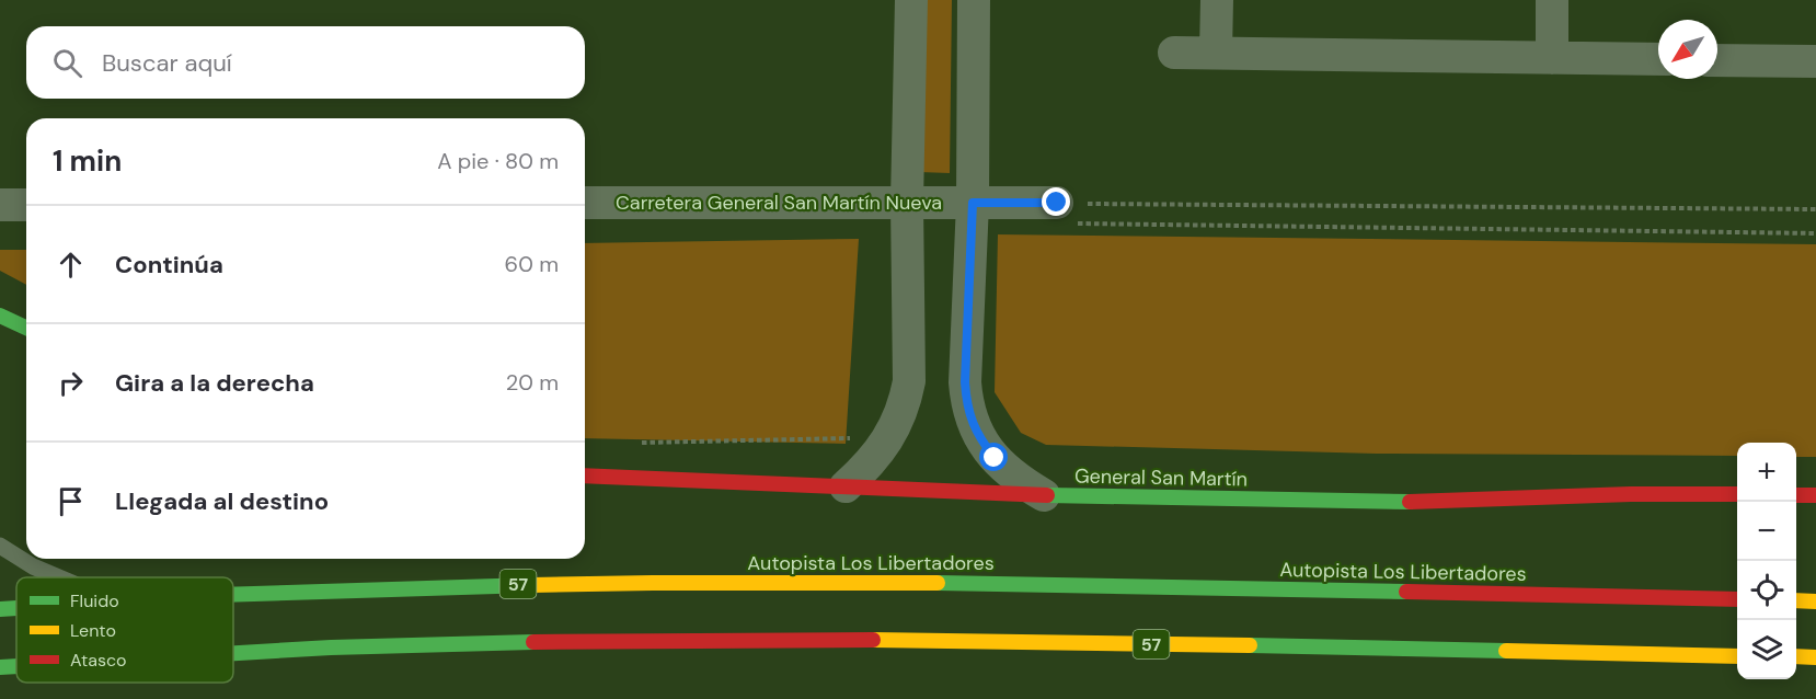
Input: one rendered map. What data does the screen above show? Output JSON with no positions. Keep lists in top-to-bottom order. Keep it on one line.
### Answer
{"streets":{"main road":["General San Martín","Autopista Los Libertadores","57"],"street":["Carretera General San Martín Nueva"]},"legend":["Fluido","Lento","Atasco"],"north":"bottom left","page":{"search":"Buscar aquí","heading":["1 min","A pie · 80 m"],"list":[["Continúa","60 m"],["Gira a la derecha","20 m"],"Llegada al destino"],"map_buttons":["+","−"]}}
